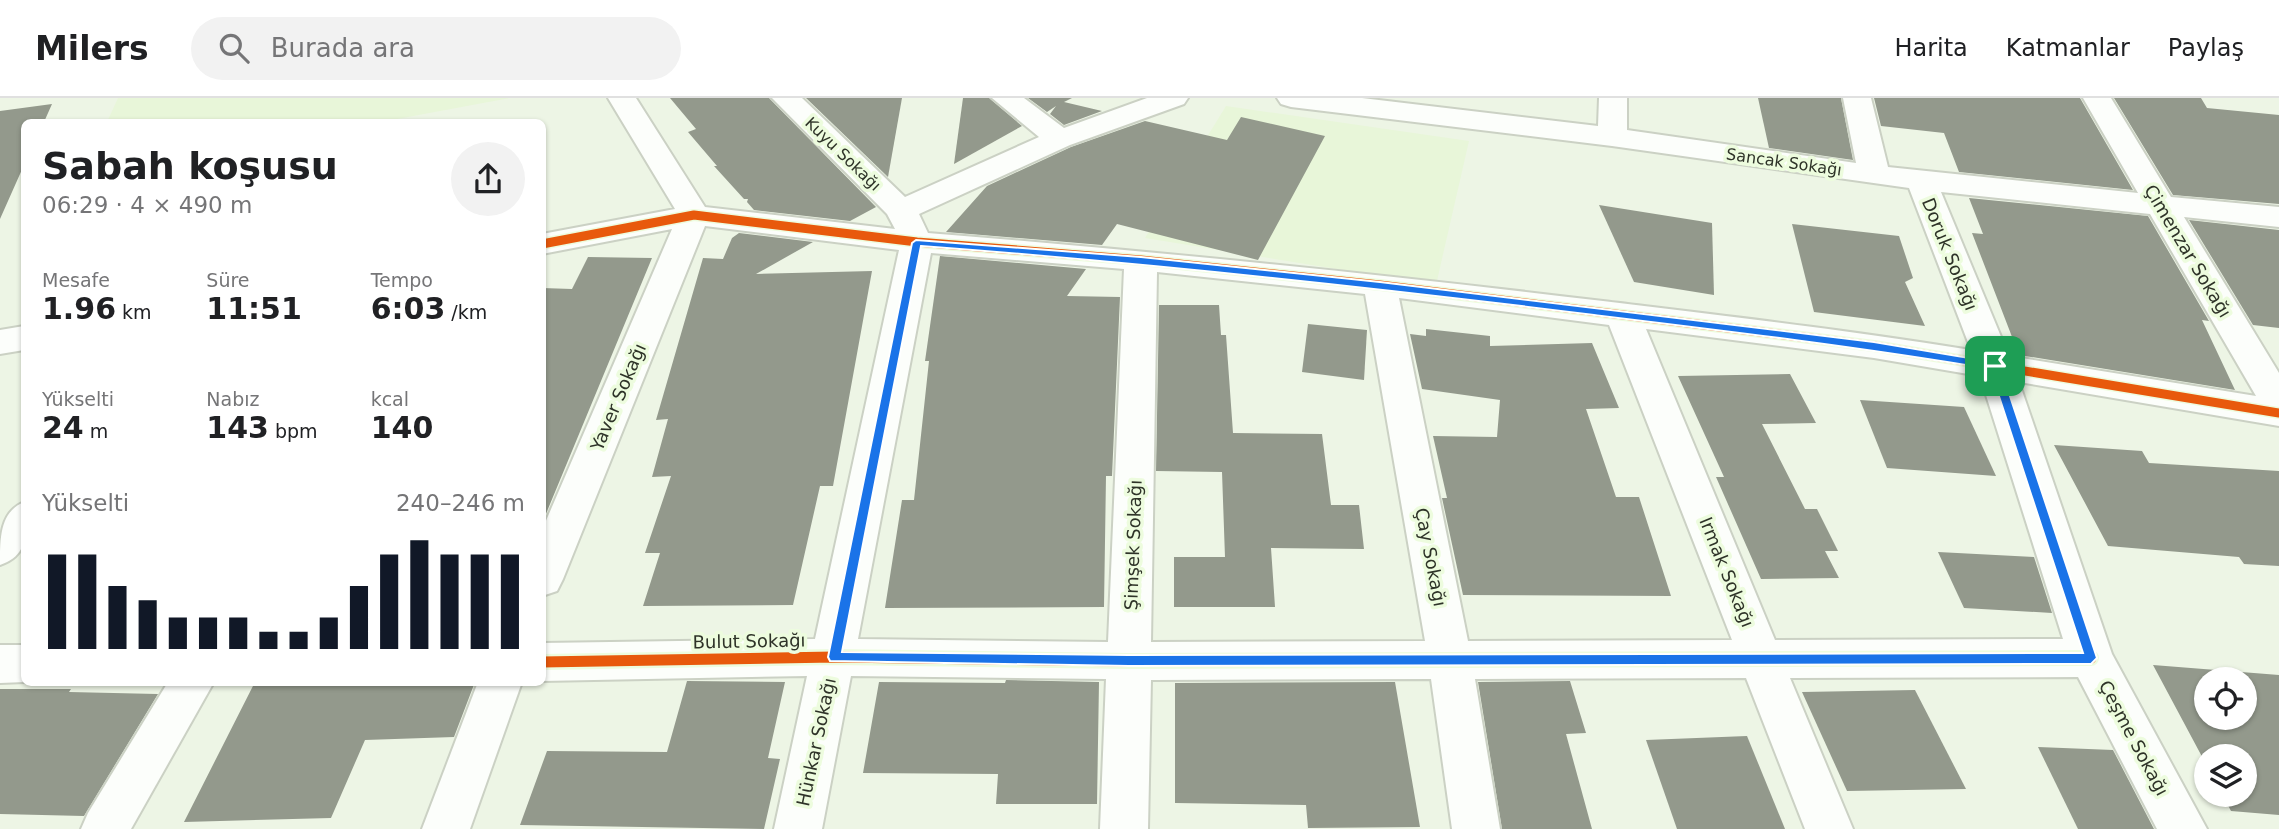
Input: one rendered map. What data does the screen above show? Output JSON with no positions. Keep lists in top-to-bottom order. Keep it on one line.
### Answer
{"streets":{"street":["Kuyu Sokağı","Sancak Sokağı","Çimenzar Sokağı","Doruk Sokağı","Yaver Sokağı","Şimşek Sokağı","Çay Sokağı","Irmak Sokağı","Bulut Sokağı","Çeşme Sokağı","Hünkar Sokağı"]},"crossings":[["Kuyu Sokağı","Hünkar Sokağı"],["Sancak Sokağı","Çimenzar Sokağı"],["Sancak Sokağı","Doruk Sokağı"],["Doruk Sokağı","Çeşme Sokağı"],["Şimşek Sokağı","Bulut Sokağı"],["Çay Sokağı","Bulut Sokağı"],["Irmak Sokağı","Bulut Sokağı"],["Bulut Sokağı","Çeşme Sokağı"],["Bulut Sokağı","Hünkar Sokağı"]],"page":{"header":"Milers","search":"Burada ara","nav":["Harita","Katmanlar","Paylaş"],"heading":["Sabah koşusu","06:29 · 4 × 490 m"],"stats":[["Mesafe","1.96 km"],["Süre","11:51"],["Tempo","6:03 /km"],["Yükselti","24 m"],["Nabız","143 bpm"],["kcal","140"]],"chart":["Yükselti","240–246 m"]}}
